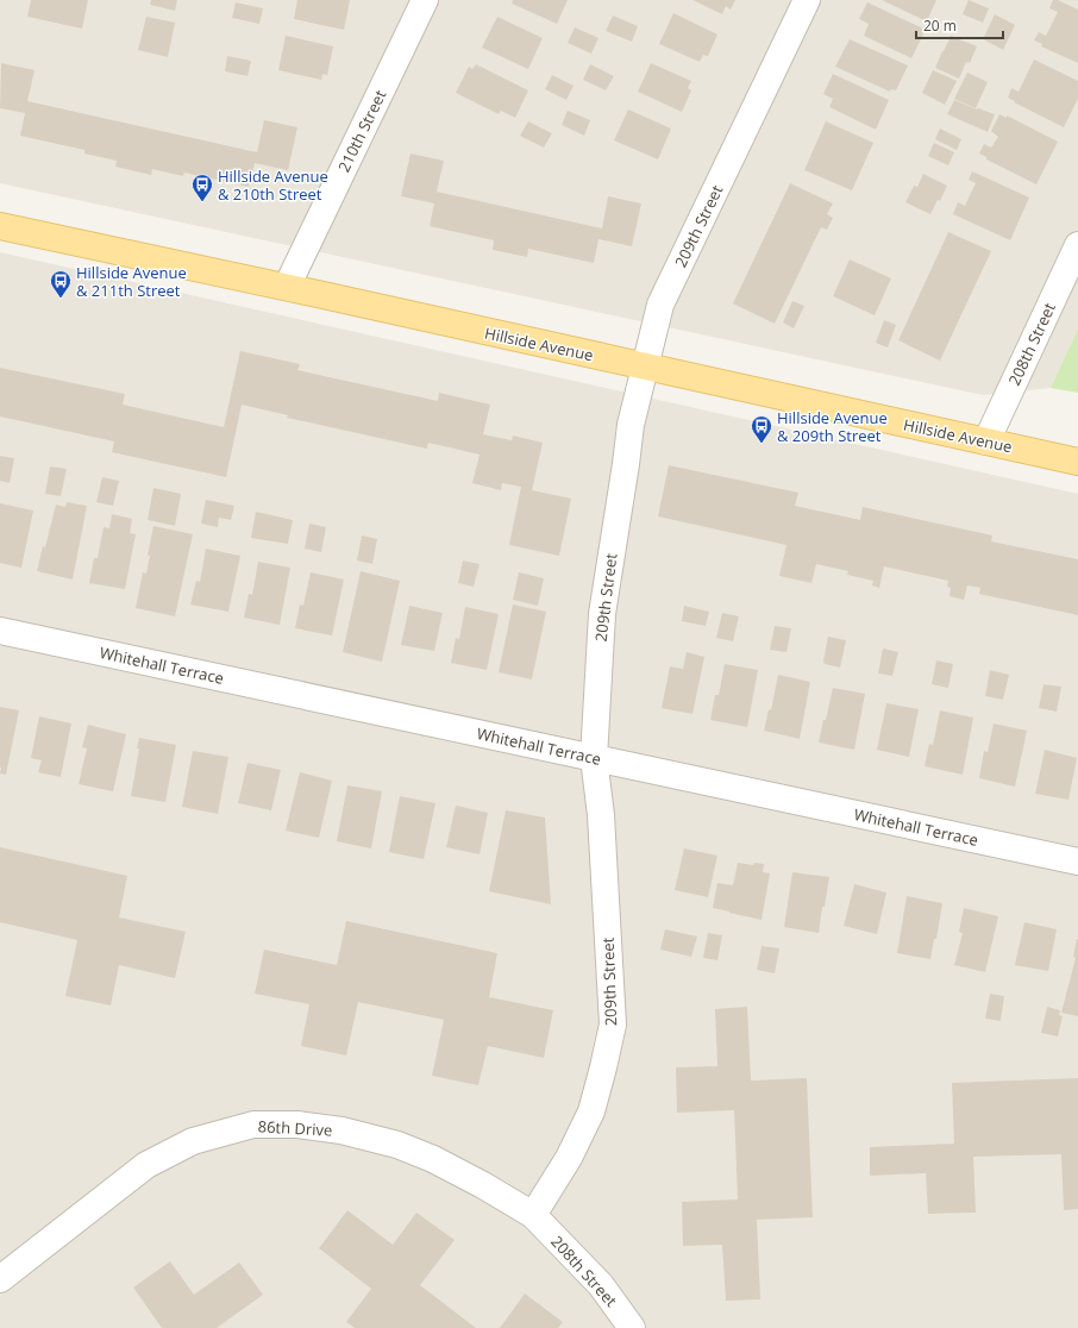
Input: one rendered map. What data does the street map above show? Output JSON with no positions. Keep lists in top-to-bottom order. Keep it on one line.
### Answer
{"streets":{"main road":["Hillside Avenue"],"street":["210th Street","209th Street","208th Street","Whitehall Terrace","86th Drive"]},"crossings":[["210th Street","Hillside Avenue"],["209th Street","Hillside Avenue"],["209th Street","208th Street"],["209th Street","Whitehall Terrace"],["209th Street","86th Drive"],["Hillside Avenue","208th Street"],["208th Street","86th Drive"]],"places":{"bus stop":["Hillside Avenue & 210th Street","Hillside Avenue & 211th Street","Hillside Avenue & 209th Street"]},"scale_bar":"20 m"}
